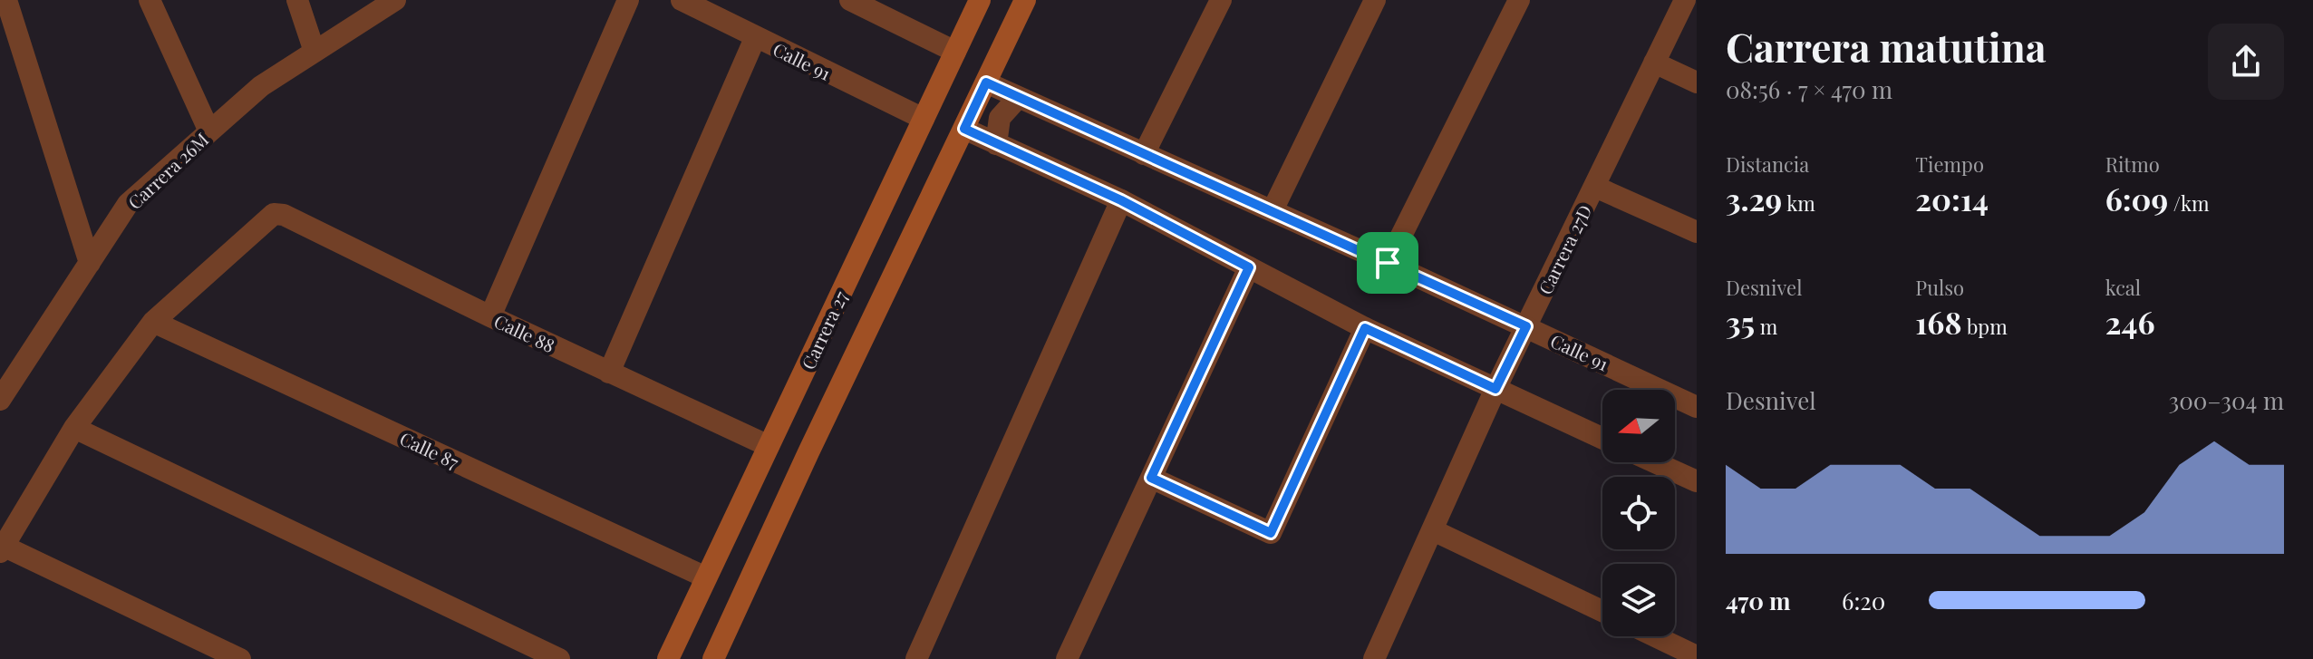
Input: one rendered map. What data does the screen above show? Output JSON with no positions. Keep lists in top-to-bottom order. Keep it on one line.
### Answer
{"streets":{"main road":["Carrera 27"],"street":["Calle 91","Carrera 26M","Carrera 27D","Calle 88","Calle 87"]},"crossings":[["Calle 91","Carrera 27D"],["Calle 91","Carrera 27"],["Carrera 27","Calle 88"],["Carrera 27","Calle 87"],["Calle 88","Calle 87"]],"north":"left","page":{"heading":["Carrera matutina","08:56 · 7 × 470 m"],"stats":[["Distancia","3.29 km"],["Tiempo","20:14"],["Ritmo","6:09 /km"],["Desnivel","35 m"],["Pulso","168 bpm"],["kcal","246"]],"chart":["Desnivel","300–304 m"],"list":[{"name":"470 m","note":"6:20"}]}}
